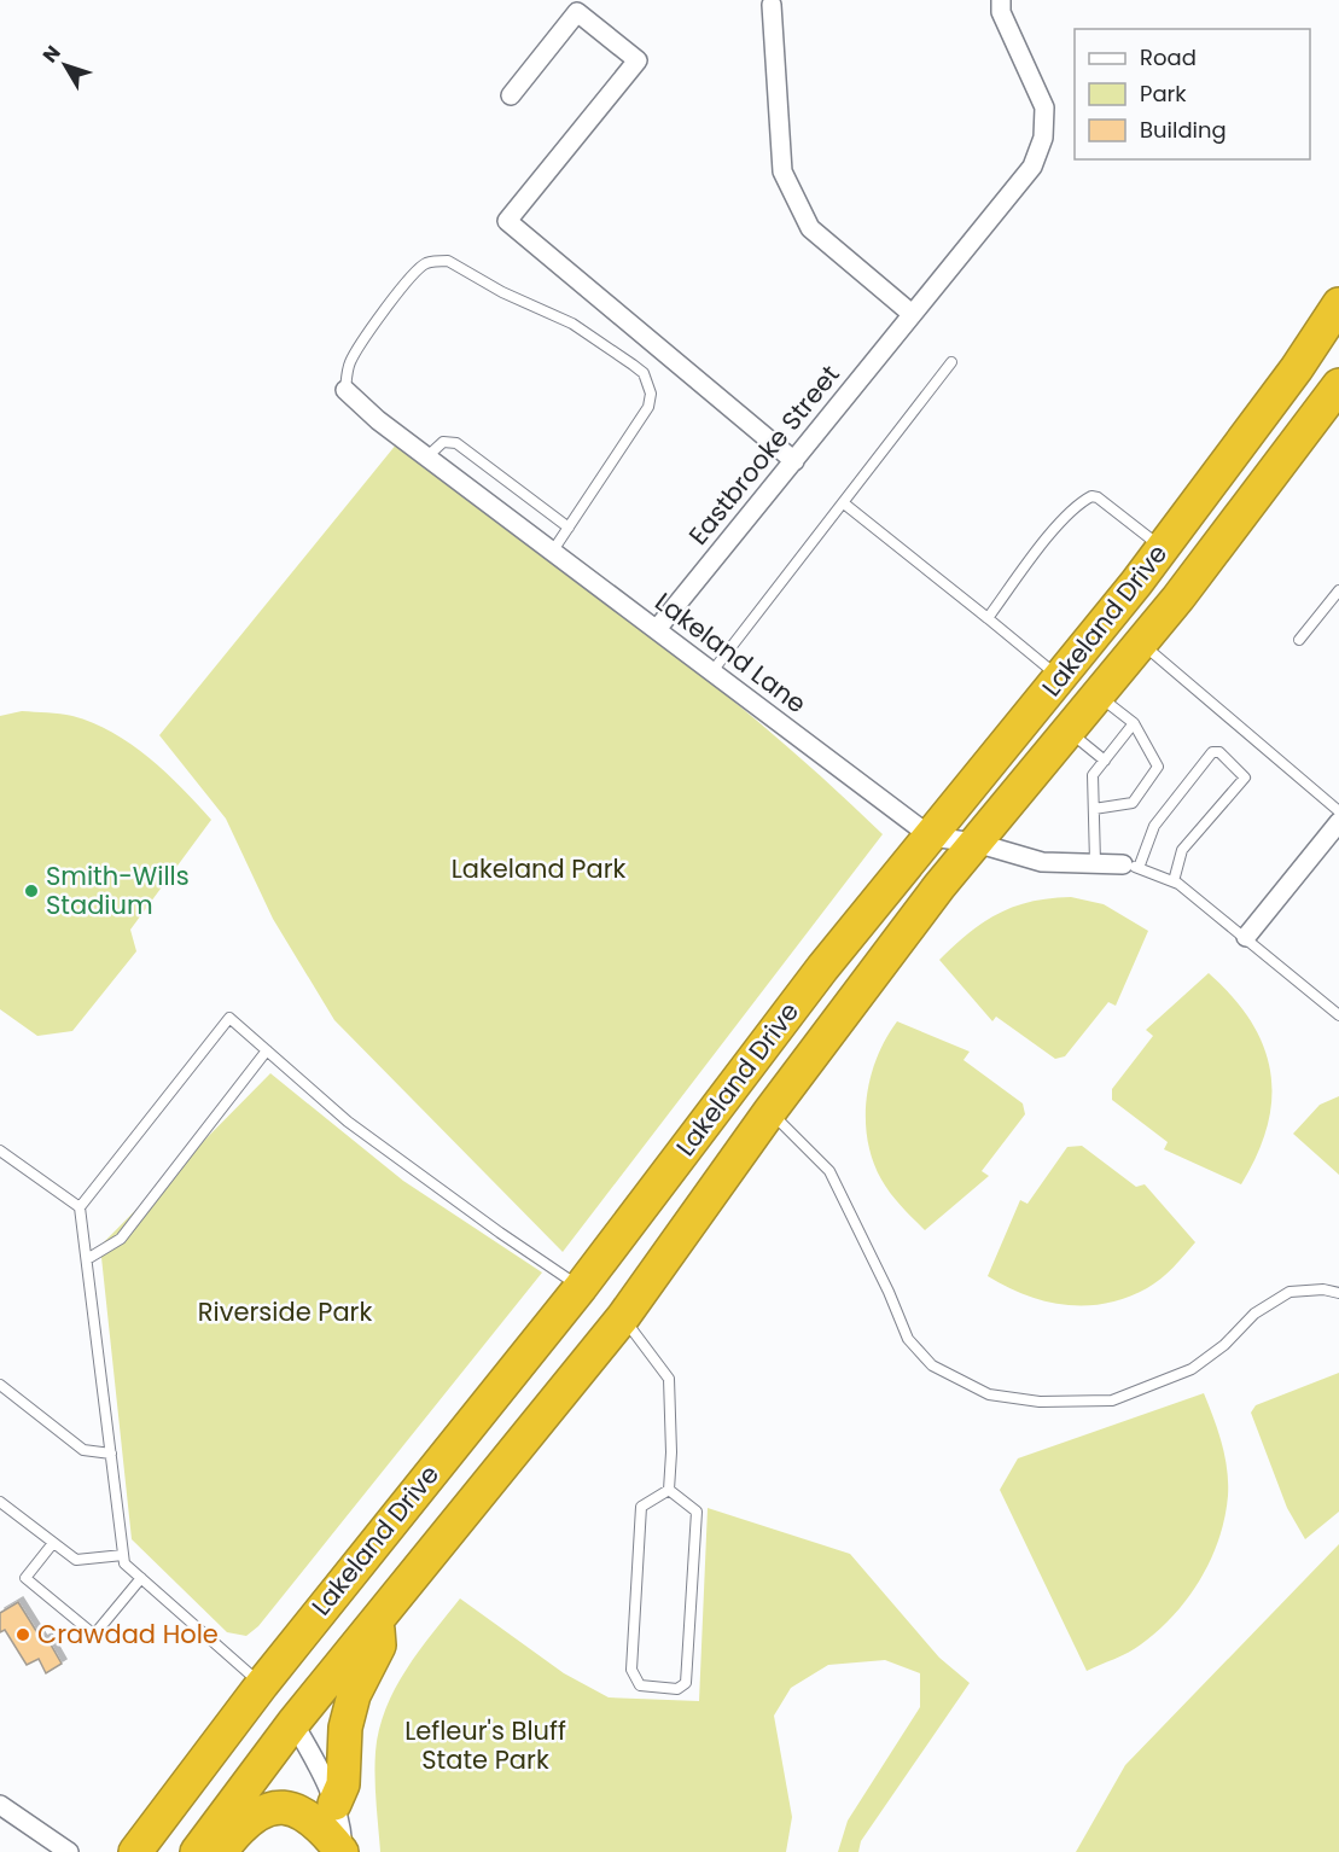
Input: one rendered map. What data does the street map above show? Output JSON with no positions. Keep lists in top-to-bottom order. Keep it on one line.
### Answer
{"streets":{"highway":["Lakeland Drive"],"street":["Eastbrooke Street","Lakeland Lane"]},"crossings":[["Eastbrooke Street","Lakeland Lane"],["Lakeland Drive","Lakeland Lane"]],"parks":["Lakeland Park","Riverside Park","Lefleur's Bluff State Park"],"places":["Smith-Wills Stadium","Crawdad Hole"],"legend":["Road","Park","Building"],"north":"top left"}
